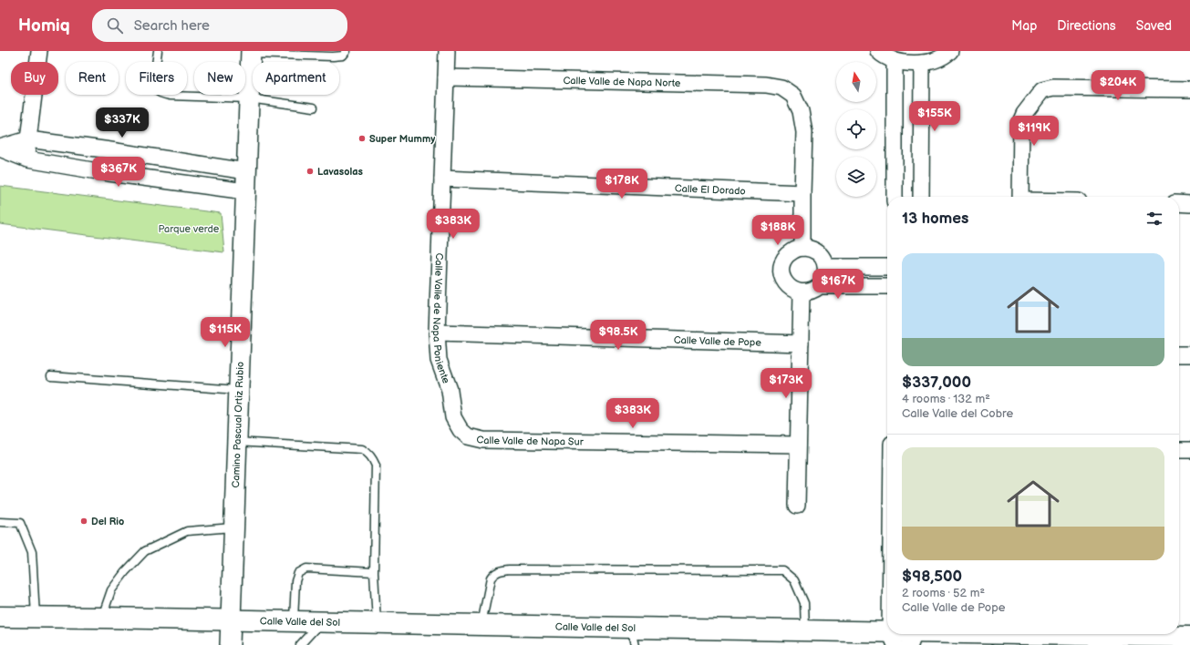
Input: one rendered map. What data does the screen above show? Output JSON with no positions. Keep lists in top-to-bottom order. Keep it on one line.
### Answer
{"streets":{"main road":["Calle Valle del Sol"],"street":["Calle Valle de Napa Norte","Calle El Dorado","Calle Valle de Napa Poniente","Calle Valle de Pope","Camino Pascual Ortiz Rubio","Calle Valle de Napa Sur"]},"crossings":[["Calle Valle de Napa Norte","Calle El Dorado"],["Calle Valle de Napa Norte","Calle Valle de Napa Poniente"],["Calle El Dorado","Calle Valle de Napa Poniente"],["Calle Valle de Napa Poniente","Calle Valle de Pope"],["Calle Valle de Napa Poniente","Calle Valle de Napa Sur"],["Camino Pascual Ortiz Rubio","Calle Valle del Sol"]],"parks":["Parque verde"],"places":["Super Mummy","Lavasolas","Del Rio"],"north":"top","page":{"header":"Homiq","search":"Search here","nav":["Map","Directions","Saved"],"chip":["Buy","Rent","Filters","New","Apartment"],"price":["$204K","$155K","$337K","$119K","$367K","$178K","$383K","$188K","$167K","$115K","$98.5K","$173K","$383K"],"heading":"13 homes","list":[{"name":"$337,000","note":"4 rooms · 132 m² · Calle Valle del Cobre"},{"name":"$98,500","note":"2 rooms · 52 m² · Calle Valle de Pope"}]}}
